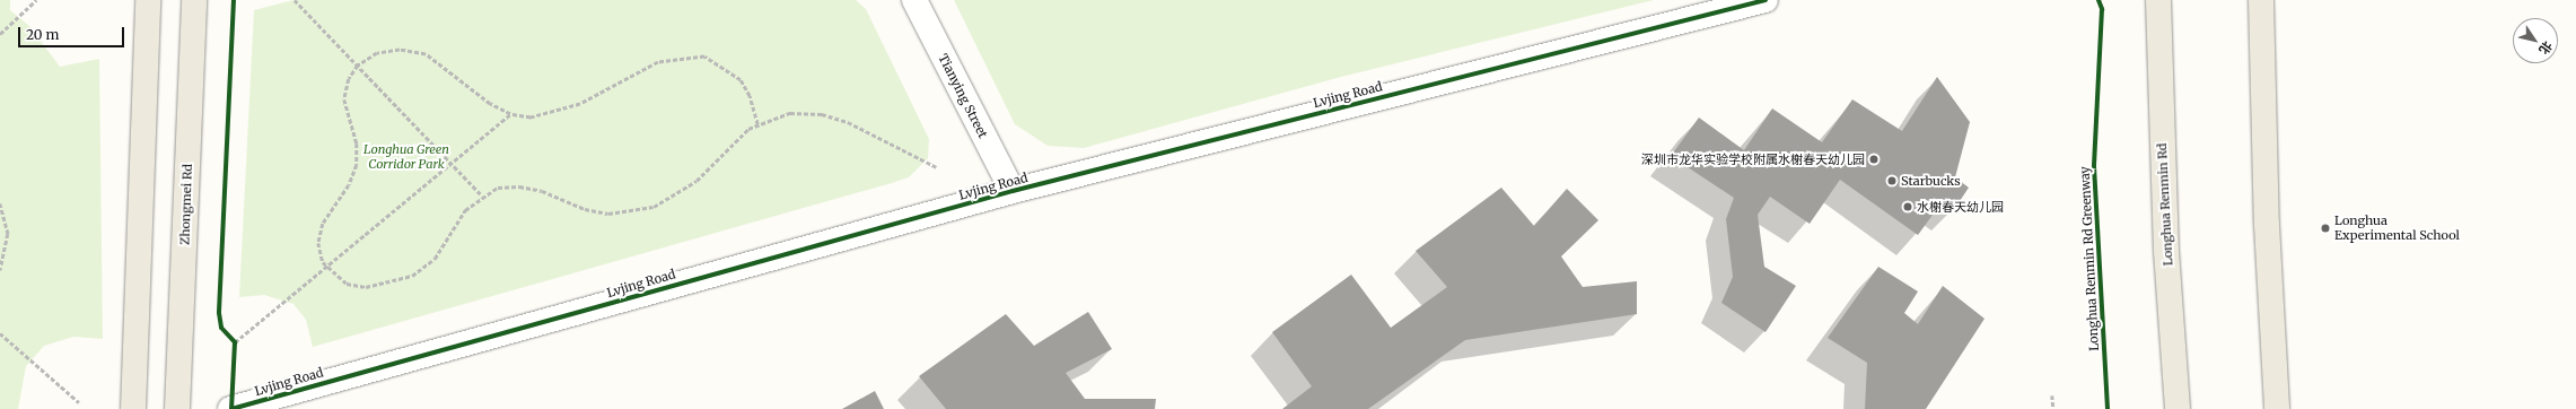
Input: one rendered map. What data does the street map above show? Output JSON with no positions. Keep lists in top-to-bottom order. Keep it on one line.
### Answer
{"streets":{"main road":["Zhongmei Rd","Longhua Renmin Rd"],"street":["Lvjing Road","Tianying Street"],"cycle path":["Longhua Renmin Rd Greenway"]},"crossings":[["Lvjing Road","Tianying Street"]],"parks":["Longhua Green Corridor Park"],"places":["深圳市龙华实验学校附属水榭春天幼儿园","Starbucks","水榭春天幼儿园","Longhua Experimental School"],"scale_bar":"20 m","north":"bottom right"}
